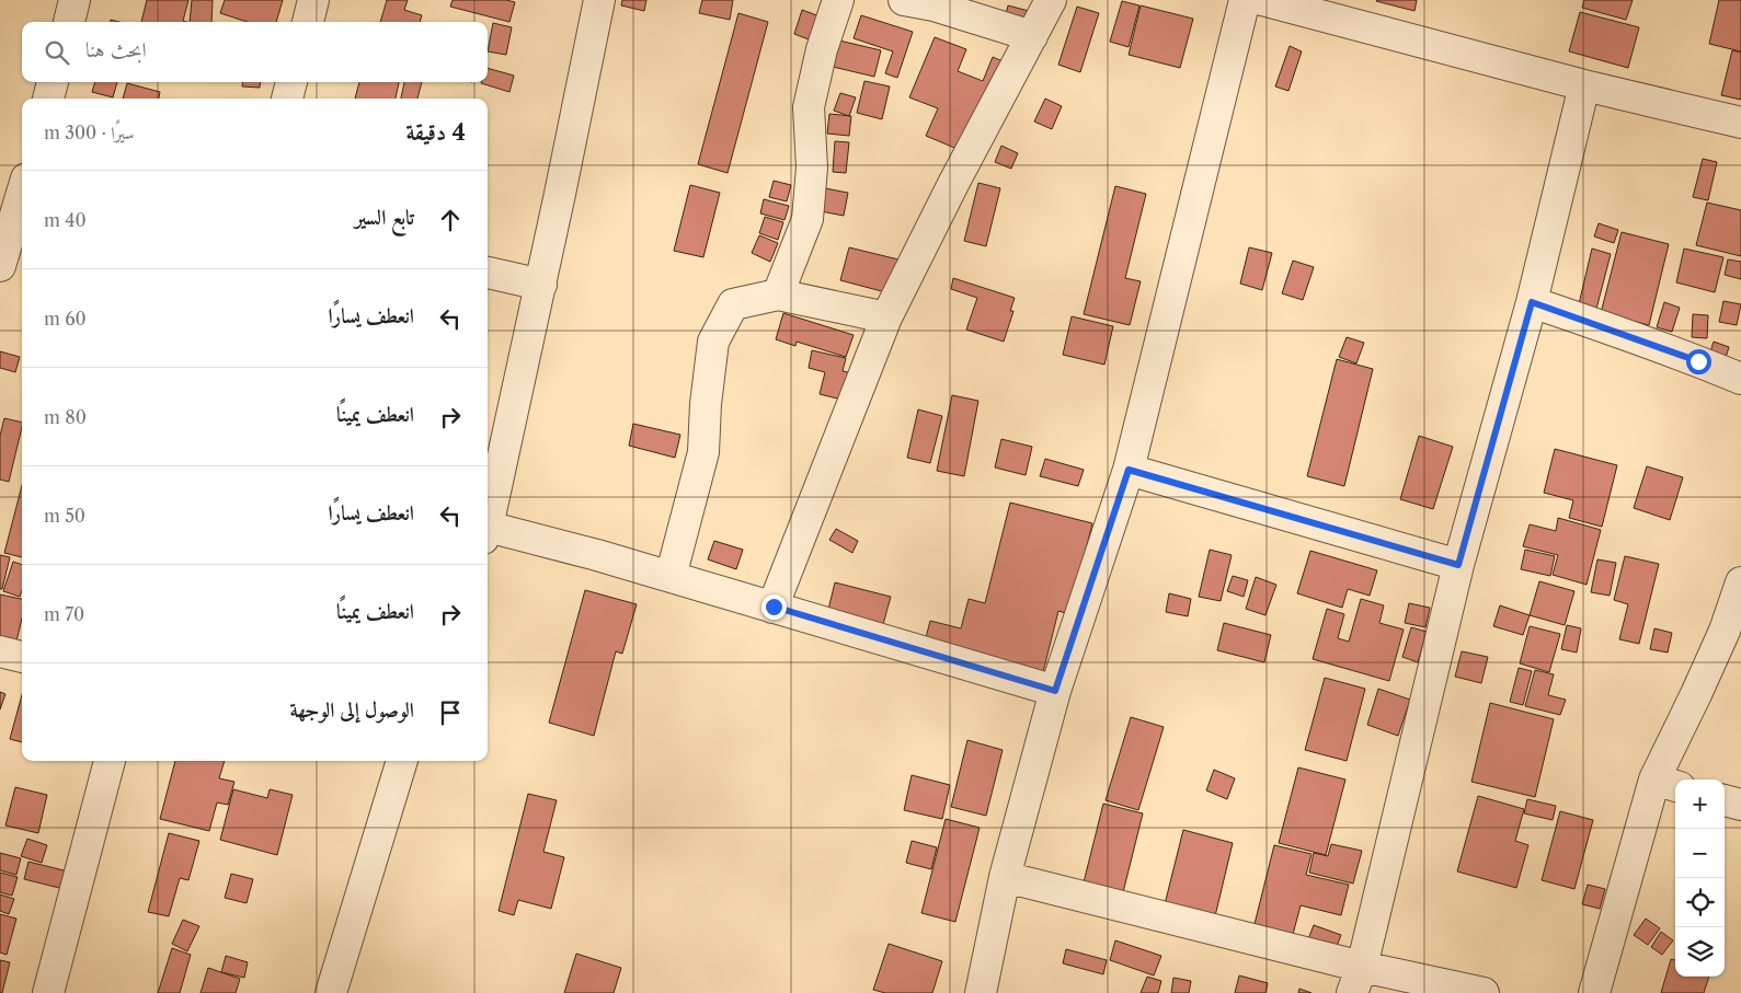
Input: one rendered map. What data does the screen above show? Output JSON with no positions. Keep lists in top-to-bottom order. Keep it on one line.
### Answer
{"page":{"search":"ابحث هنا","heading":["4 دقيقة","سيرًا · 300 m"],"list":[["تابع السير","40 m"],["انعطف يسارًا","60 m"],["انعطف يمينًا","80 m"],["انعطف يسارًا","50 m"],["انعطف يمينًا","70 m"],"الوصول إلى الوجهة"],"map_buttons":["+","−"]}}
